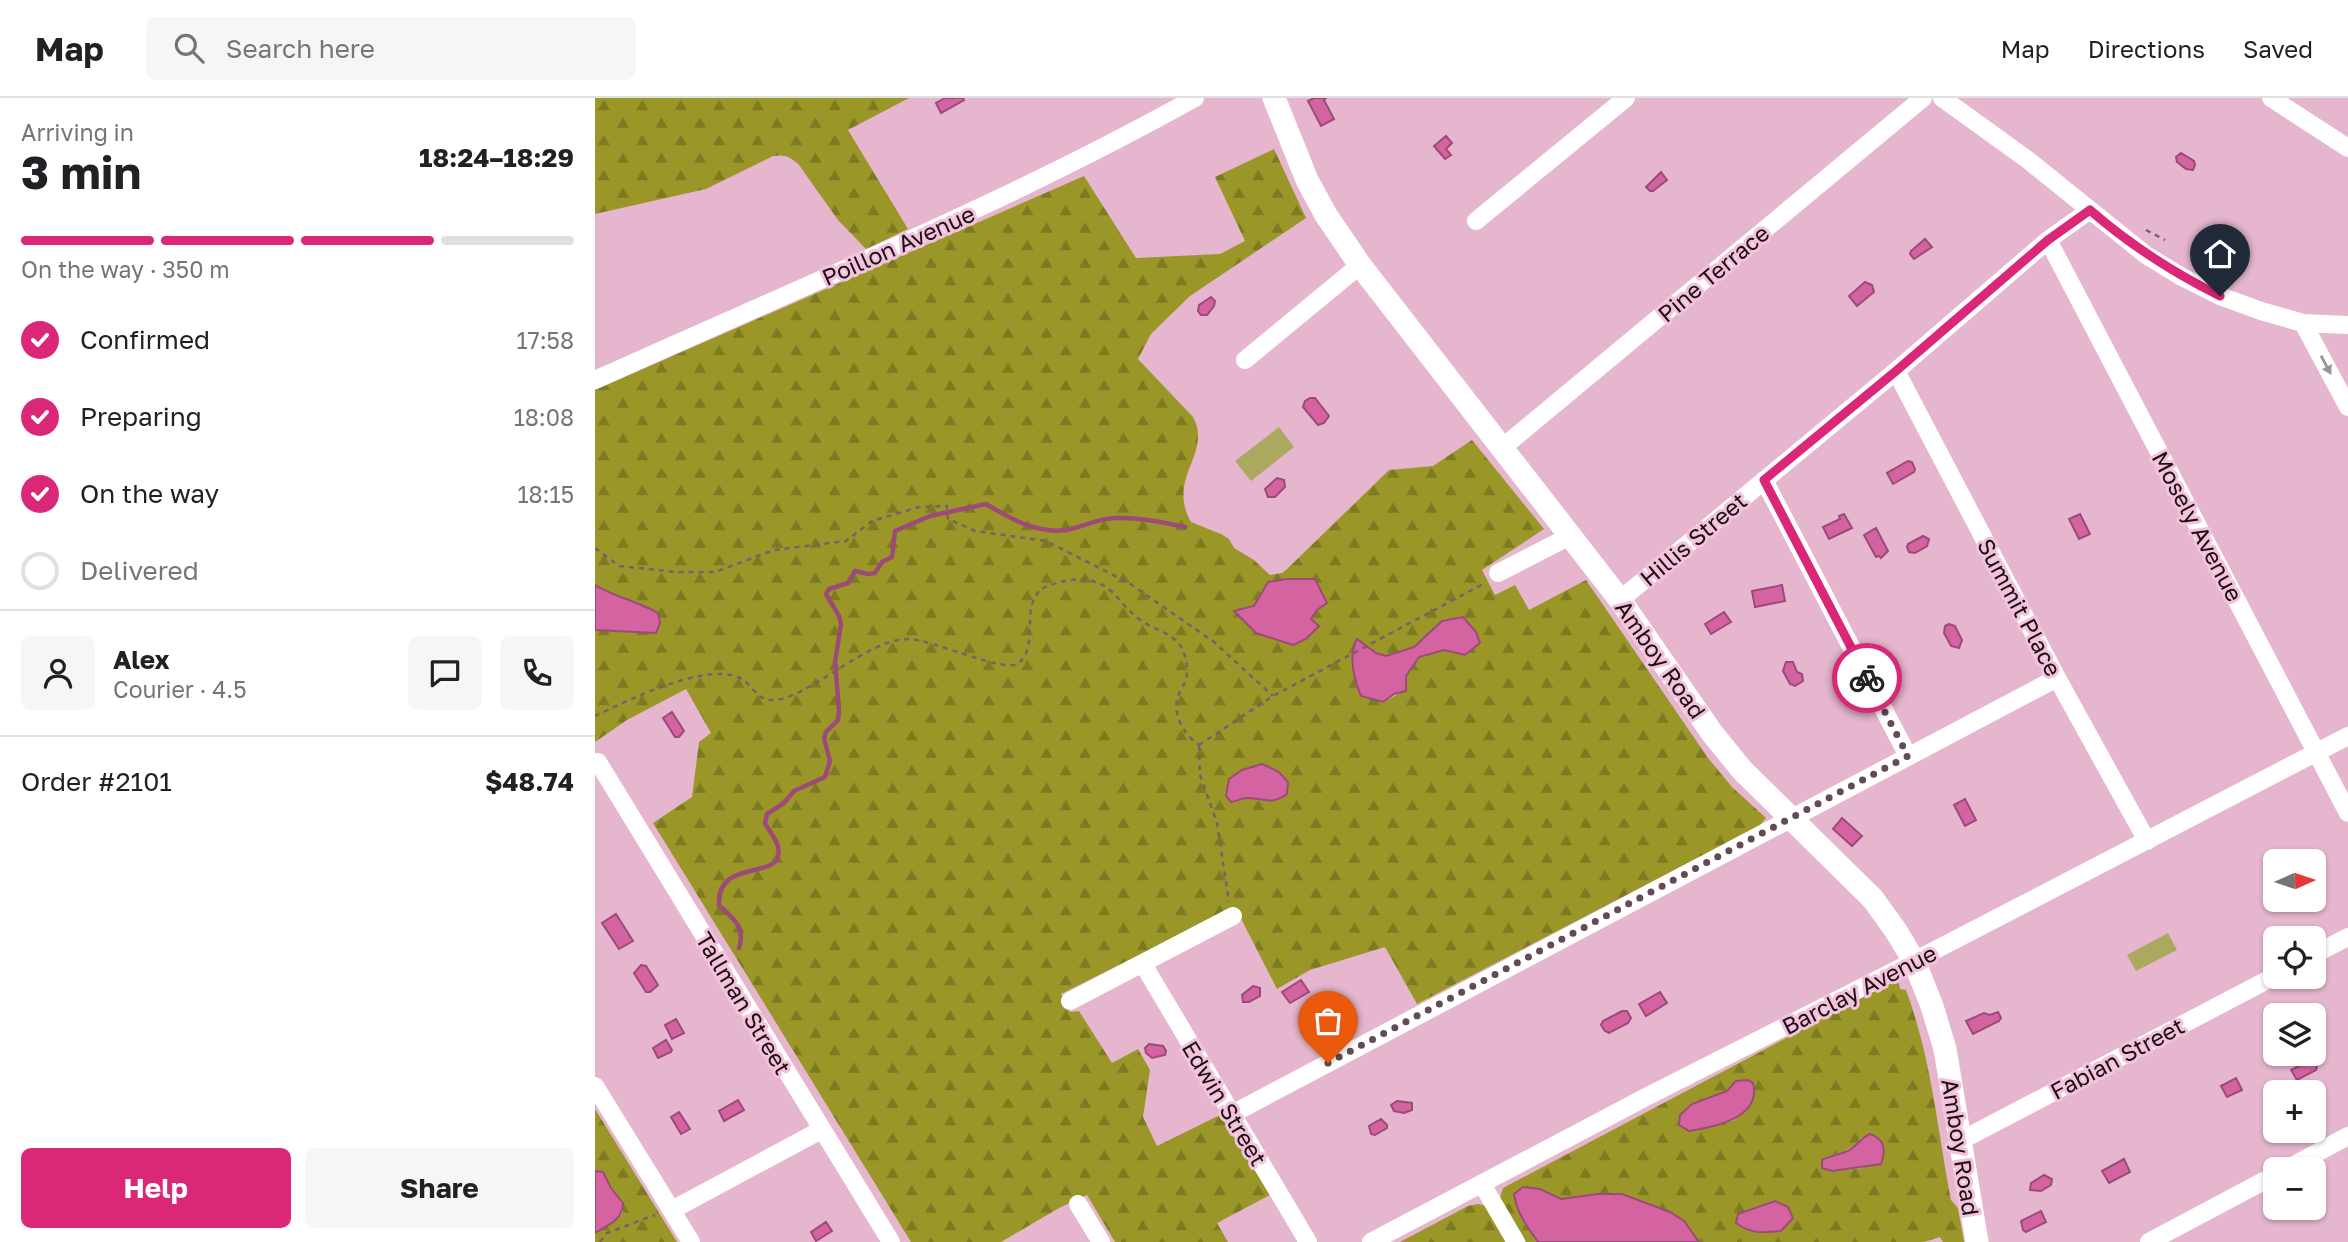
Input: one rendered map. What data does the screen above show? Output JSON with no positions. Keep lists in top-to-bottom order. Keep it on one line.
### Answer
{"streets":{"main road":["Amboy Road"],"street":["Poillon Avenue","Pine Terrace","Mosely Avenue","Hillis Street","Summit Place","Barclay Avenue","Tallman Street","Fabian Street","Edwin Street"]},"crossings":[["Pine Terrace","Amboy Road"],["Mosely Avenue","Hillis Street"],["Mosely Avenue","Barclay Avenue"],["Hillis Street","Summit Place"],["Hillis Street","Amboy Road"],["Summit Place","Barclay Avenue"],["Amboy Road","Barclay Avenue"],["Amboy Road","Fabian Street"]],"north":"right","page":{"header":"Map","search":"Search here","nav":["Map","Directions","Saved"],"heading":["3 min","Arriving in","18:24–18:29"],"panel":["Alex","Courier · 4.5","Order #2101","$48.74"],"bar":"On the way · 350 m","list":[["Confirmed","17:58"],["Preparing","18:08"],["On the way","18:15"],"Delivered"],"map_buttons":["+","−"],"buttons":["Help","Share"]}}
